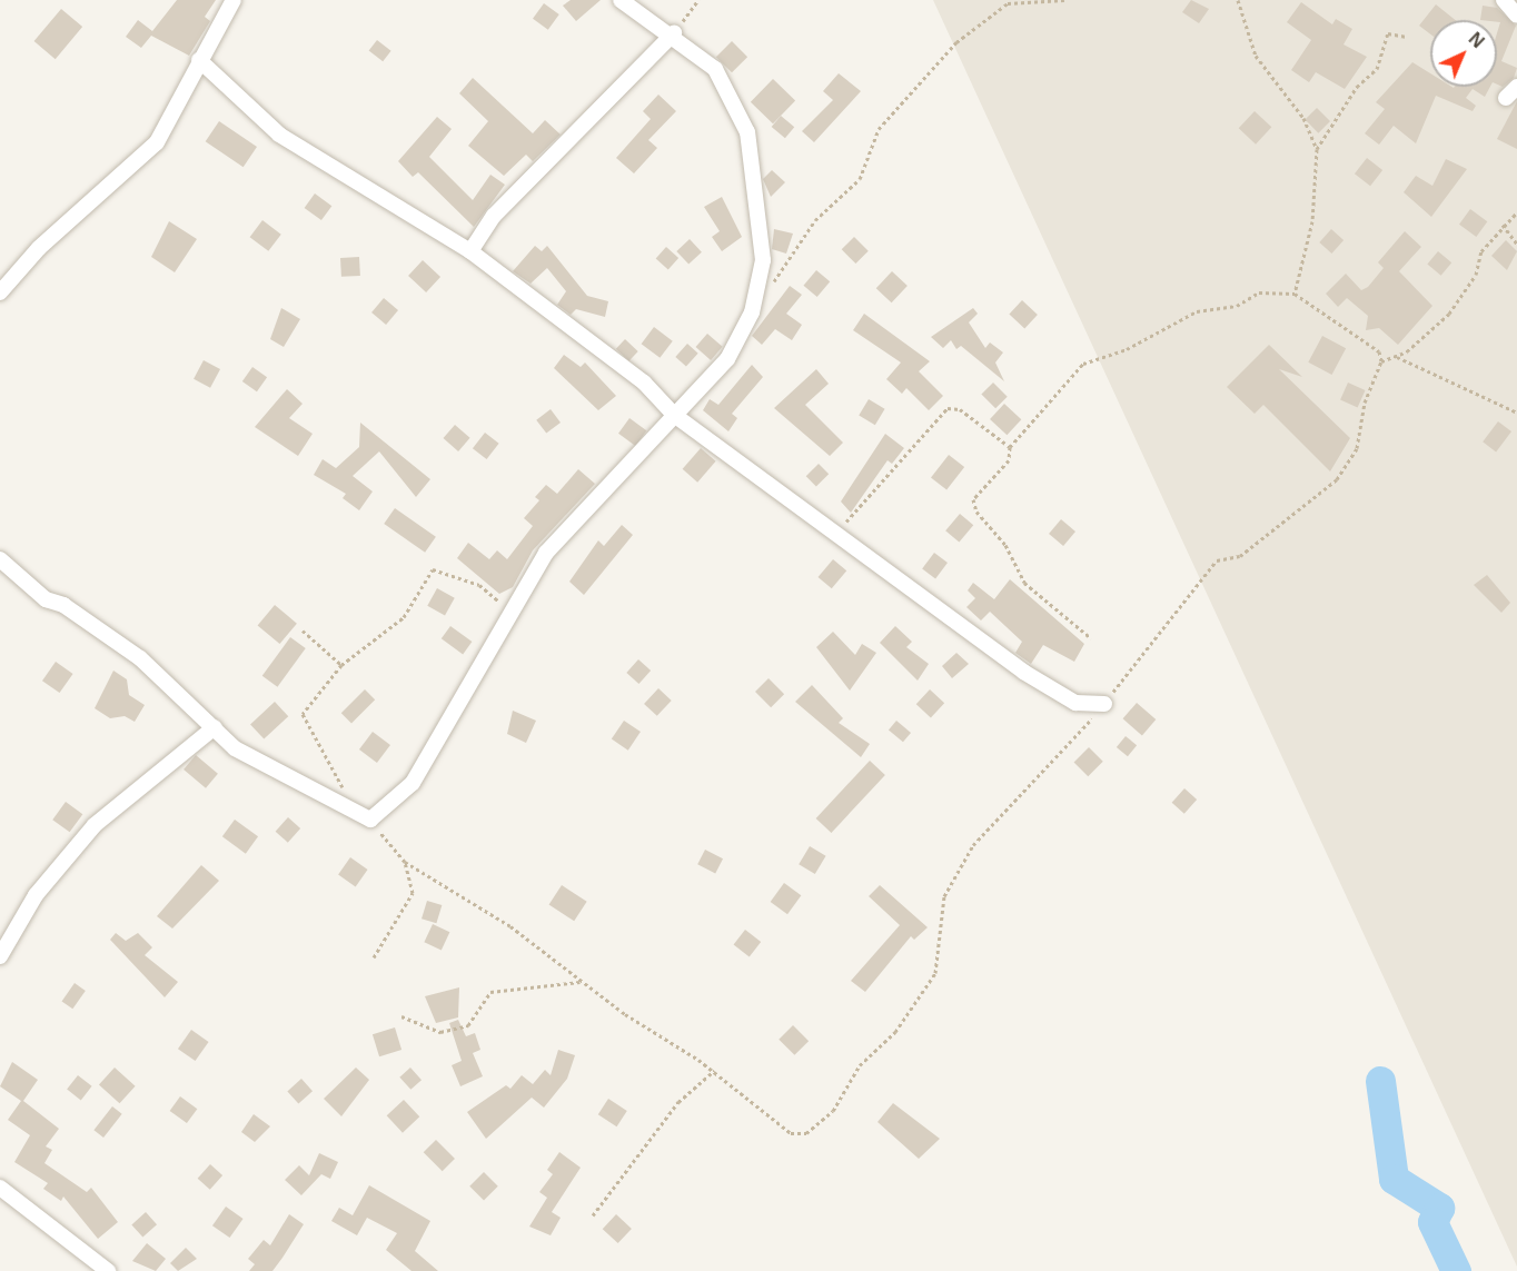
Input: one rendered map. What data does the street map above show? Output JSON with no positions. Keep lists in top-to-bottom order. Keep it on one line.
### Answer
{"north":"top right"}
